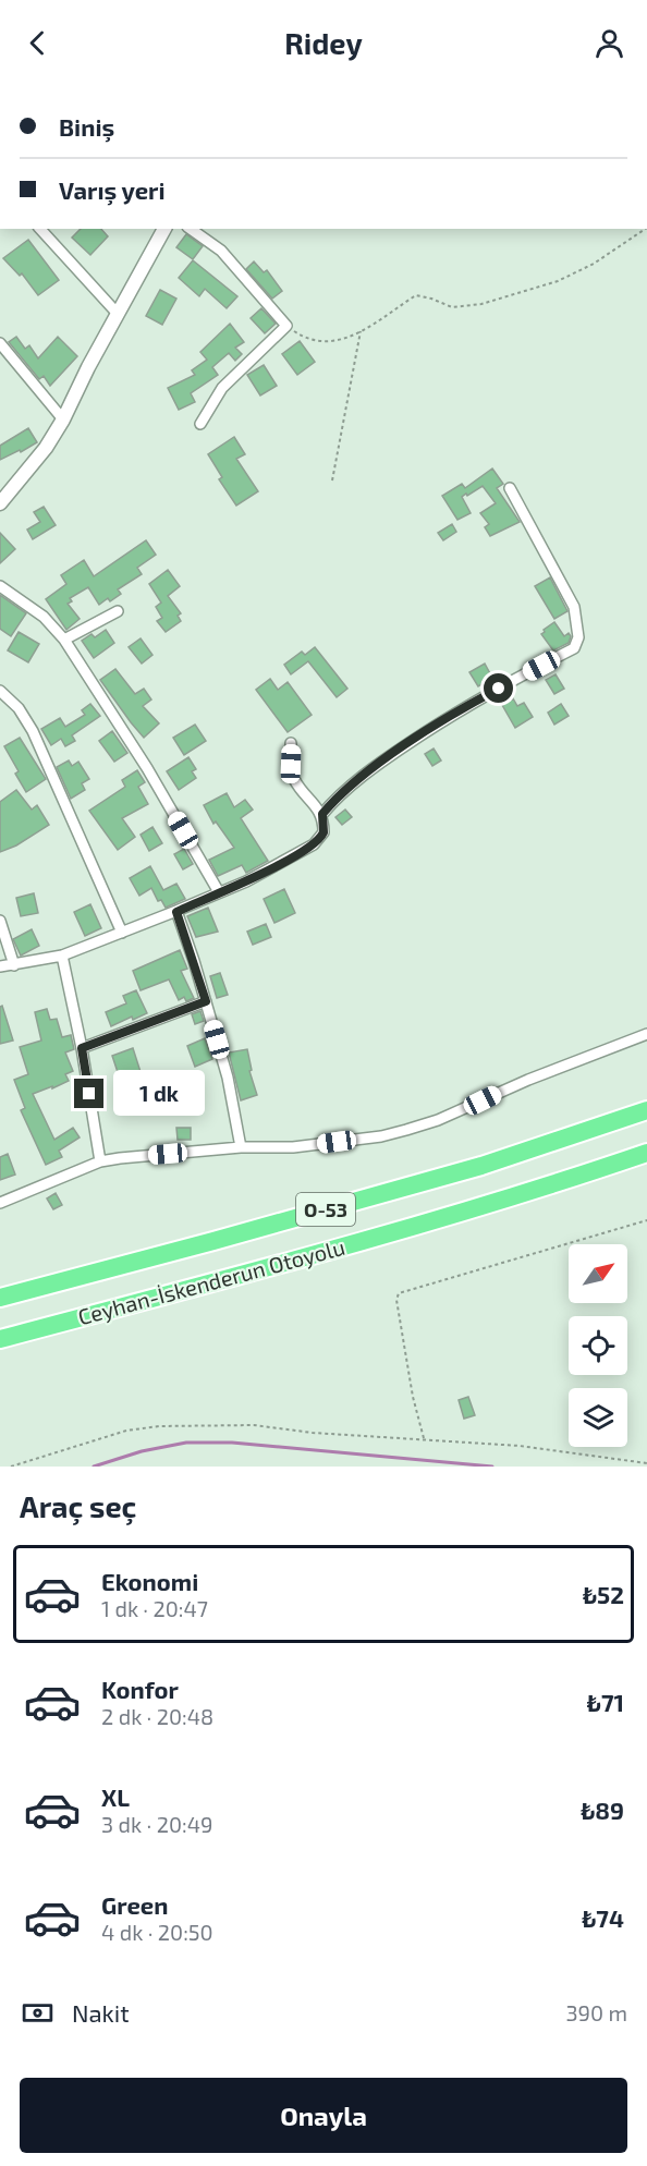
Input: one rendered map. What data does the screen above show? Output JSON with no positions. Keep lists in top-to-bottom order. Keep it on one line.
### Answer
{"streets":{"highway":["O-53","Ceyhan-İskenderun Otoyolu"]},"north":"top right","page":{"header":"Ridey","banner":["Biniş","Varış yeri"],"bubble":"1 dk","heading":"Araç seç","list":[{"name":"Ekonomi","note":"1 dk · 20:47","value":"₺52"},{"name":"Konfor","note":"2 dk · 20:48","value":"₺71"},{"name":"XL","note":"3 dk · 20:49","value":"₺89"},{"name":"Green","note":"4 dk · 20:50","value":"₺74"}],"pay":["Nakit","390 m"],"buttons":"Onayla"}}
